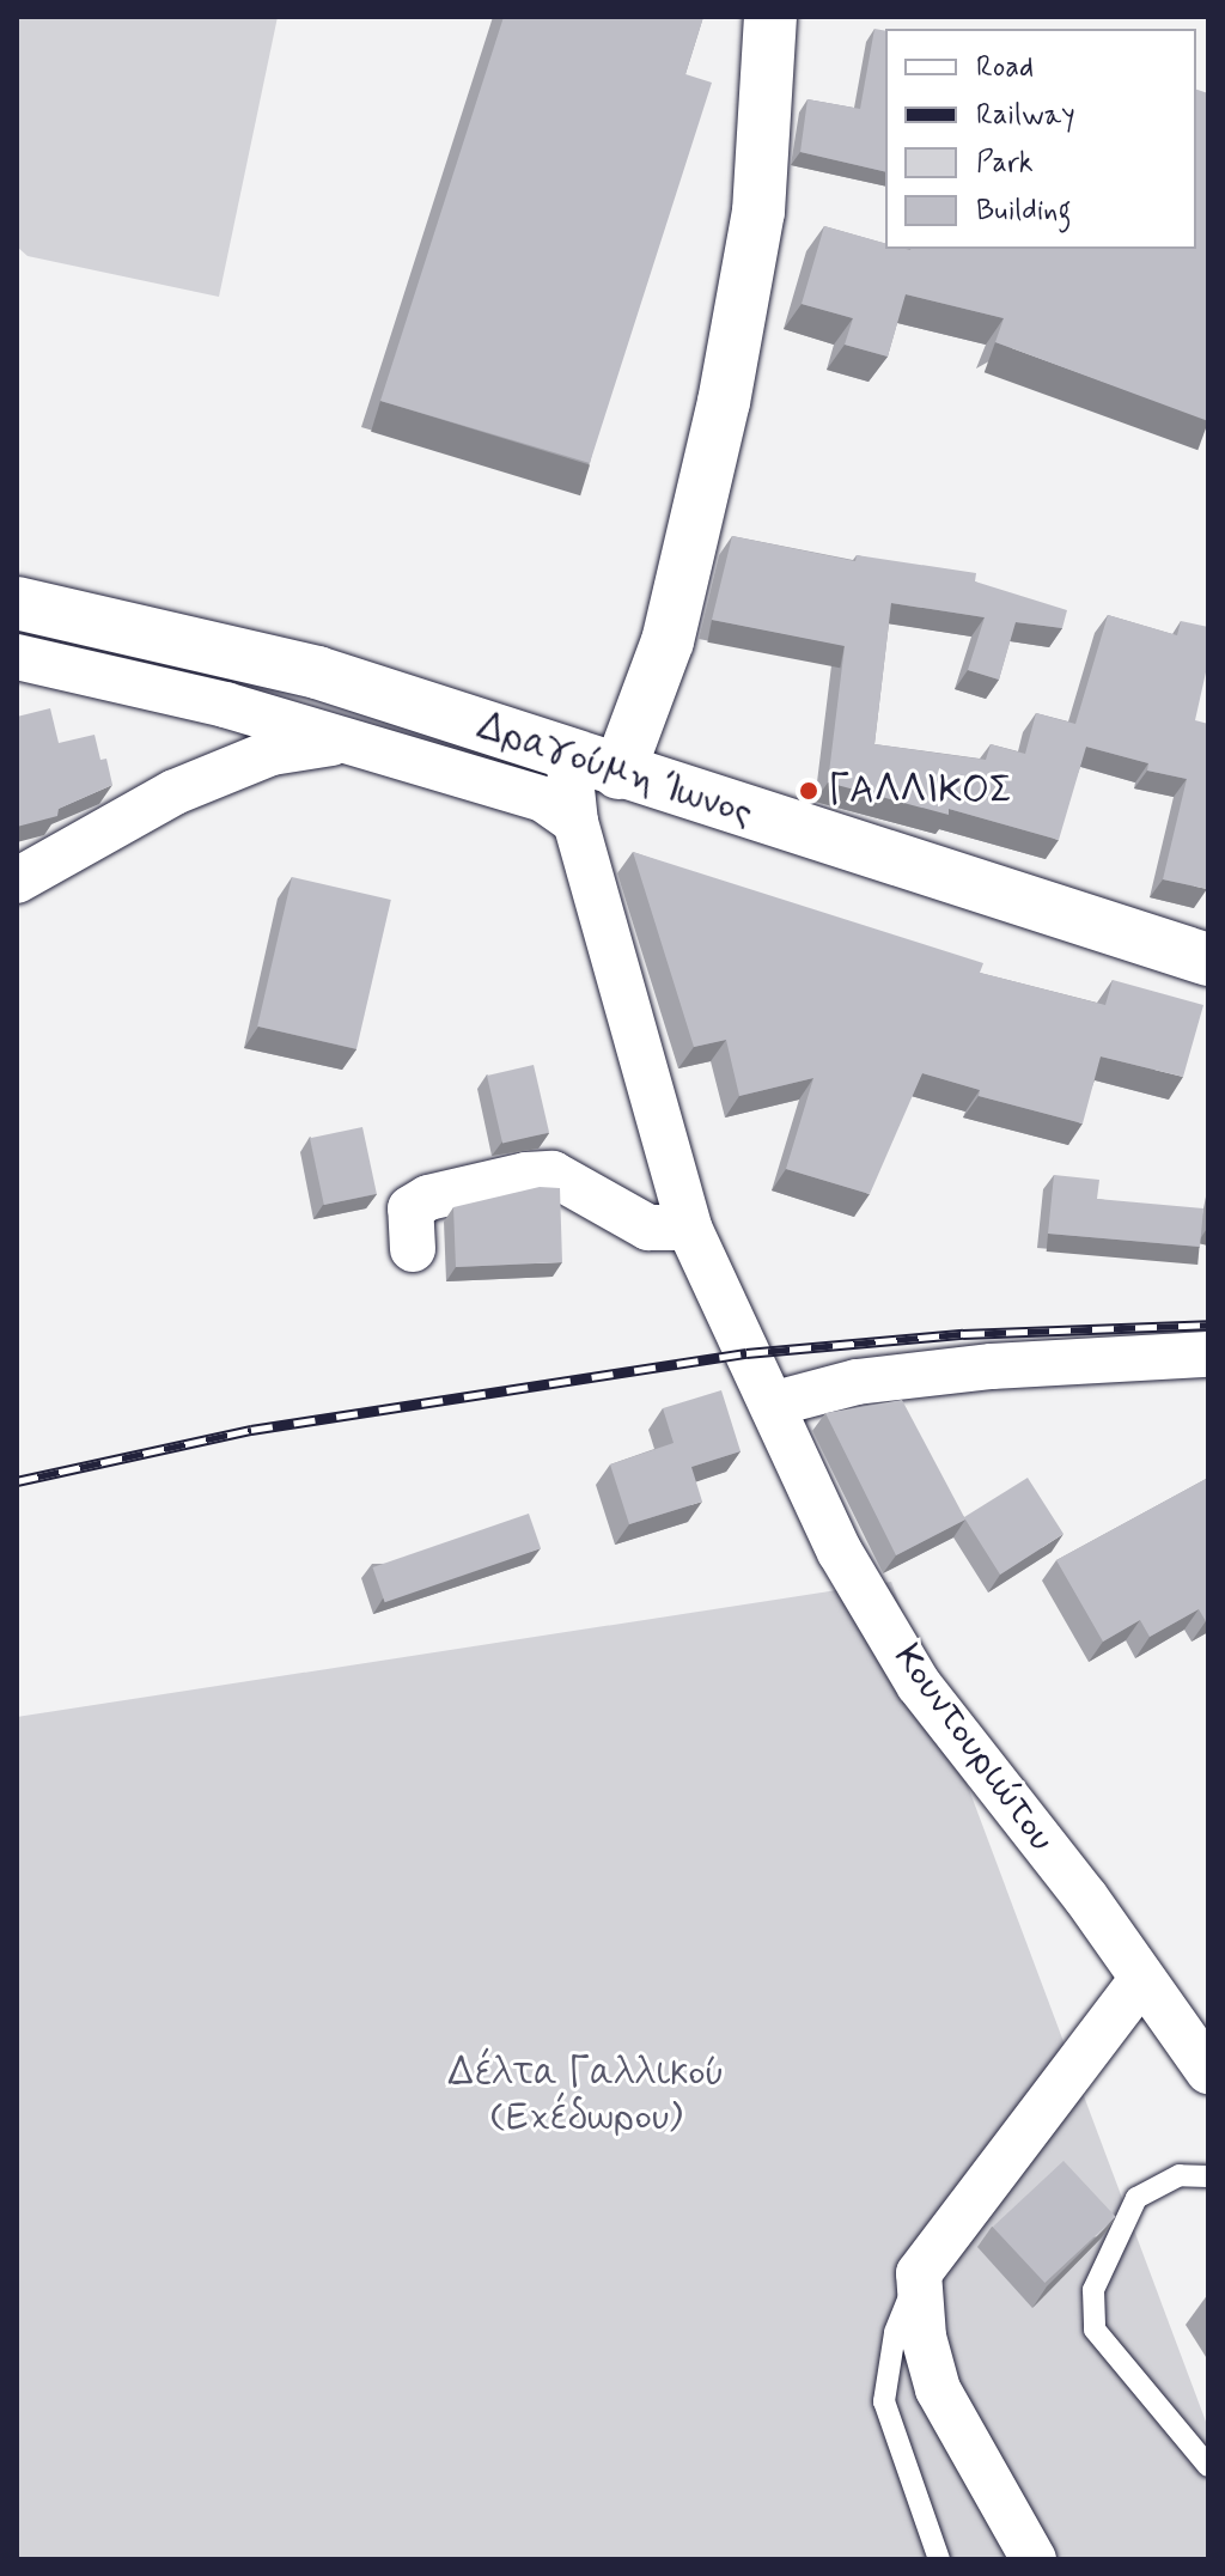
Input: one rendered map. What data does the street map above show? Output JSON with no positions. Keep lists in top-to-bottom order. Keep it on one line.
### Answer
{"streets":{"main road":["Δραγούμη Ίωνος"],"street":["Κουντουριώτου"]},"crossings":[["Δραγούμη Ίωνος","Κουντουριώτου"]],"parks":["Δέλτα Γαλλικού (Εχέδωρου)"],"places":["ΓΑΛΛΙΚΟΣ"],"legend":["Road","Railway","Park","Building"]}
